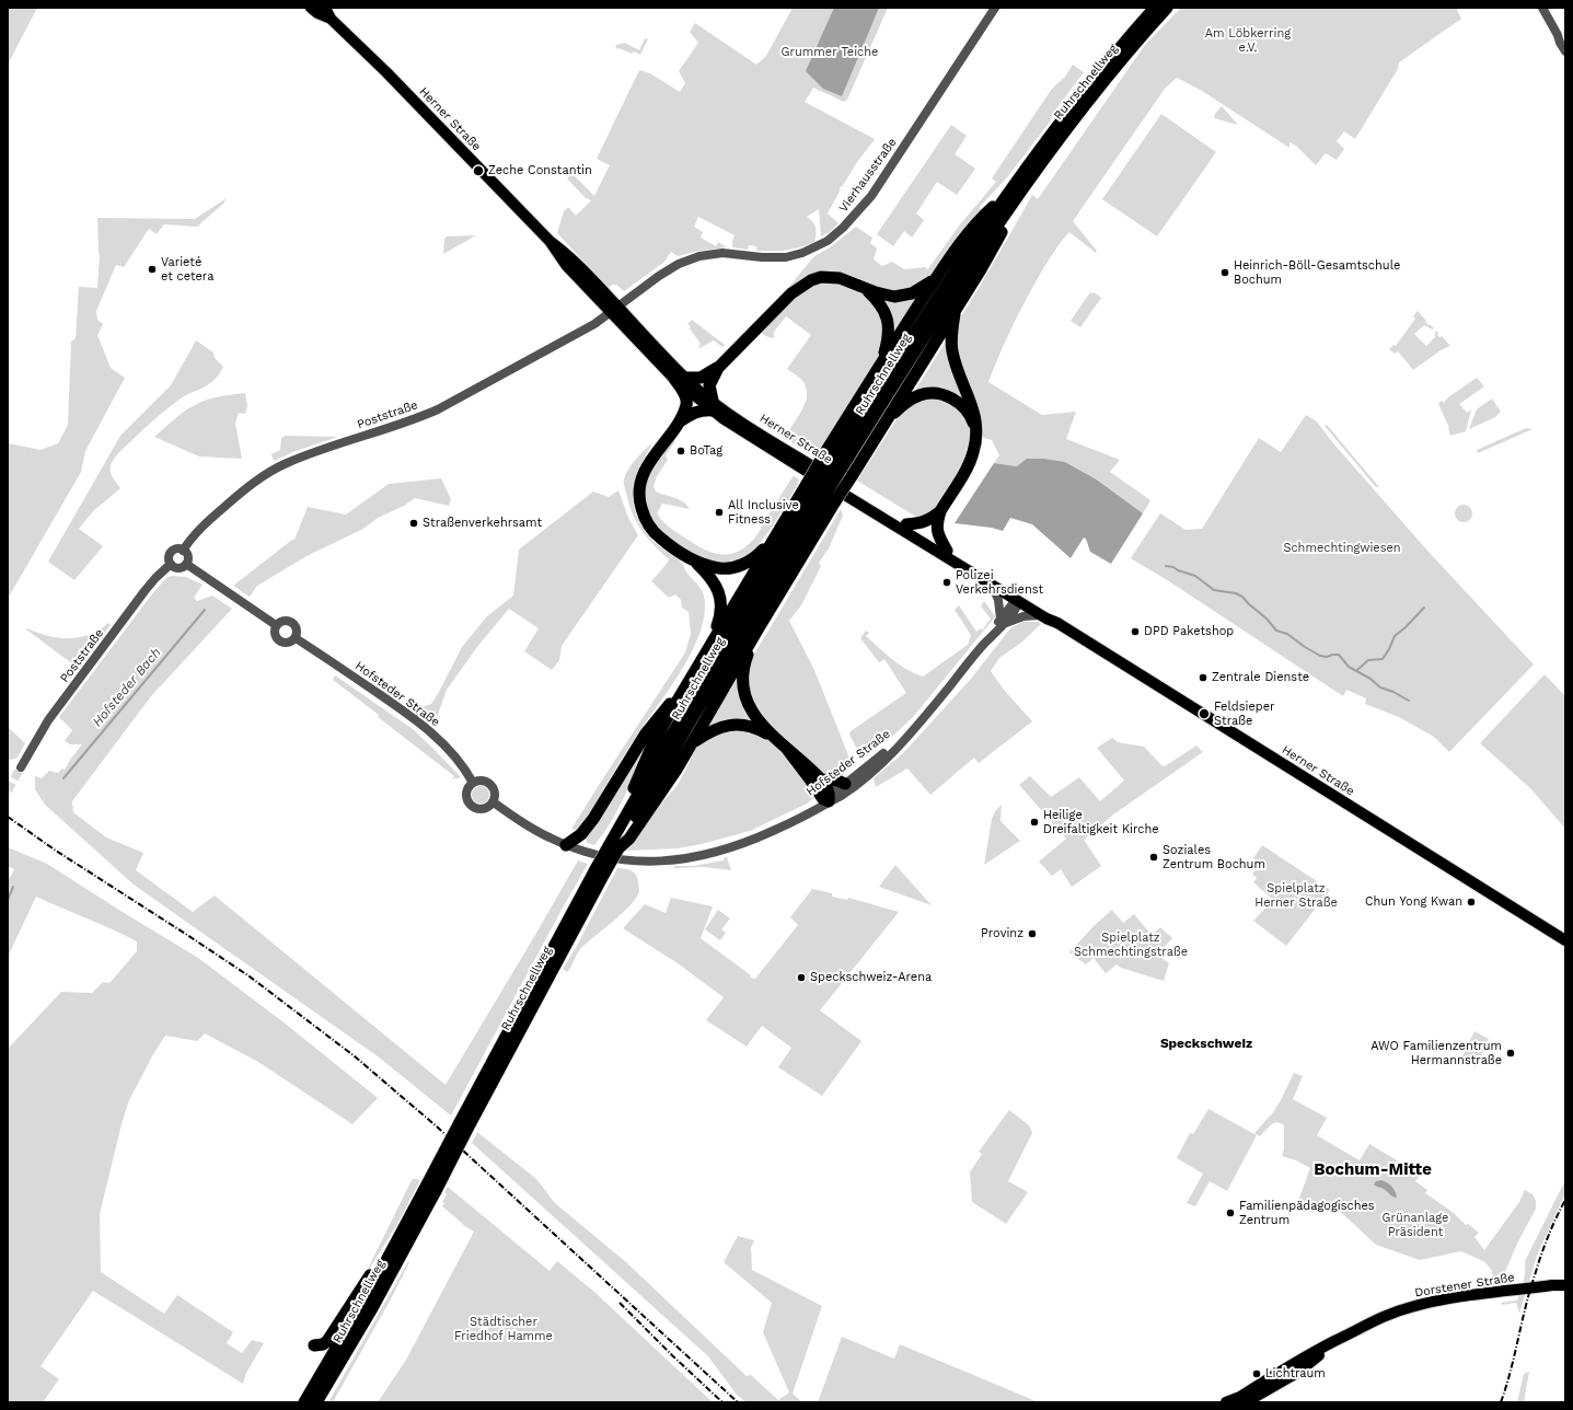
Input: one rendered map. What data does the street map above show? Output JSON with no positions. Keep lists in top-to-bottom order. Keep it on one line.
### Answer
{"streets":{"highway":["Ruhrschnellweg"],"main road":["Herner Straße","Dorstener Straße"],"street":["Vierhausstraße","Poststraße","Hofsteder Straße"]},"crossings":[["Herner Straße","Vierhausstraße"],["Herner Straße","Poststraße"],["Herner Straße","Hofsteder Straße"],["Vierhausstraße","Poststraße"]],"districts":["Speckschweiz","Bochum-Mitte"],"water":["Hofsteder Bach"],"parks":["Am Löbkerring e.V.","Grummer Teiche","Schmechtingwiesen","Spielplatz Herner Straße","Spielplatz Schmechtingstraße","Grünanlage Präsident","Städtischer Friedhof Hamme"],"places":["Zeche Constantin","Varieté et cetera","Heinrich-Böll-Gesamtschule Bochum","BoTag","All Inclusive Fitness","Straßenverkehrsamt","Polizei Verkehrsdienst","DPD Paketshop","Zentrale Dienste","Feldsieper Straße","Heilige Dreifaltigkeit Kirche","Soziales Zentrum Bochum","Chun Yong Kwan","Provinz","Speckschweiz-Arena","AWO Familienzentrum Hermannstraße","Familienpädagogisches Zentrum","Lichtraum"]}
